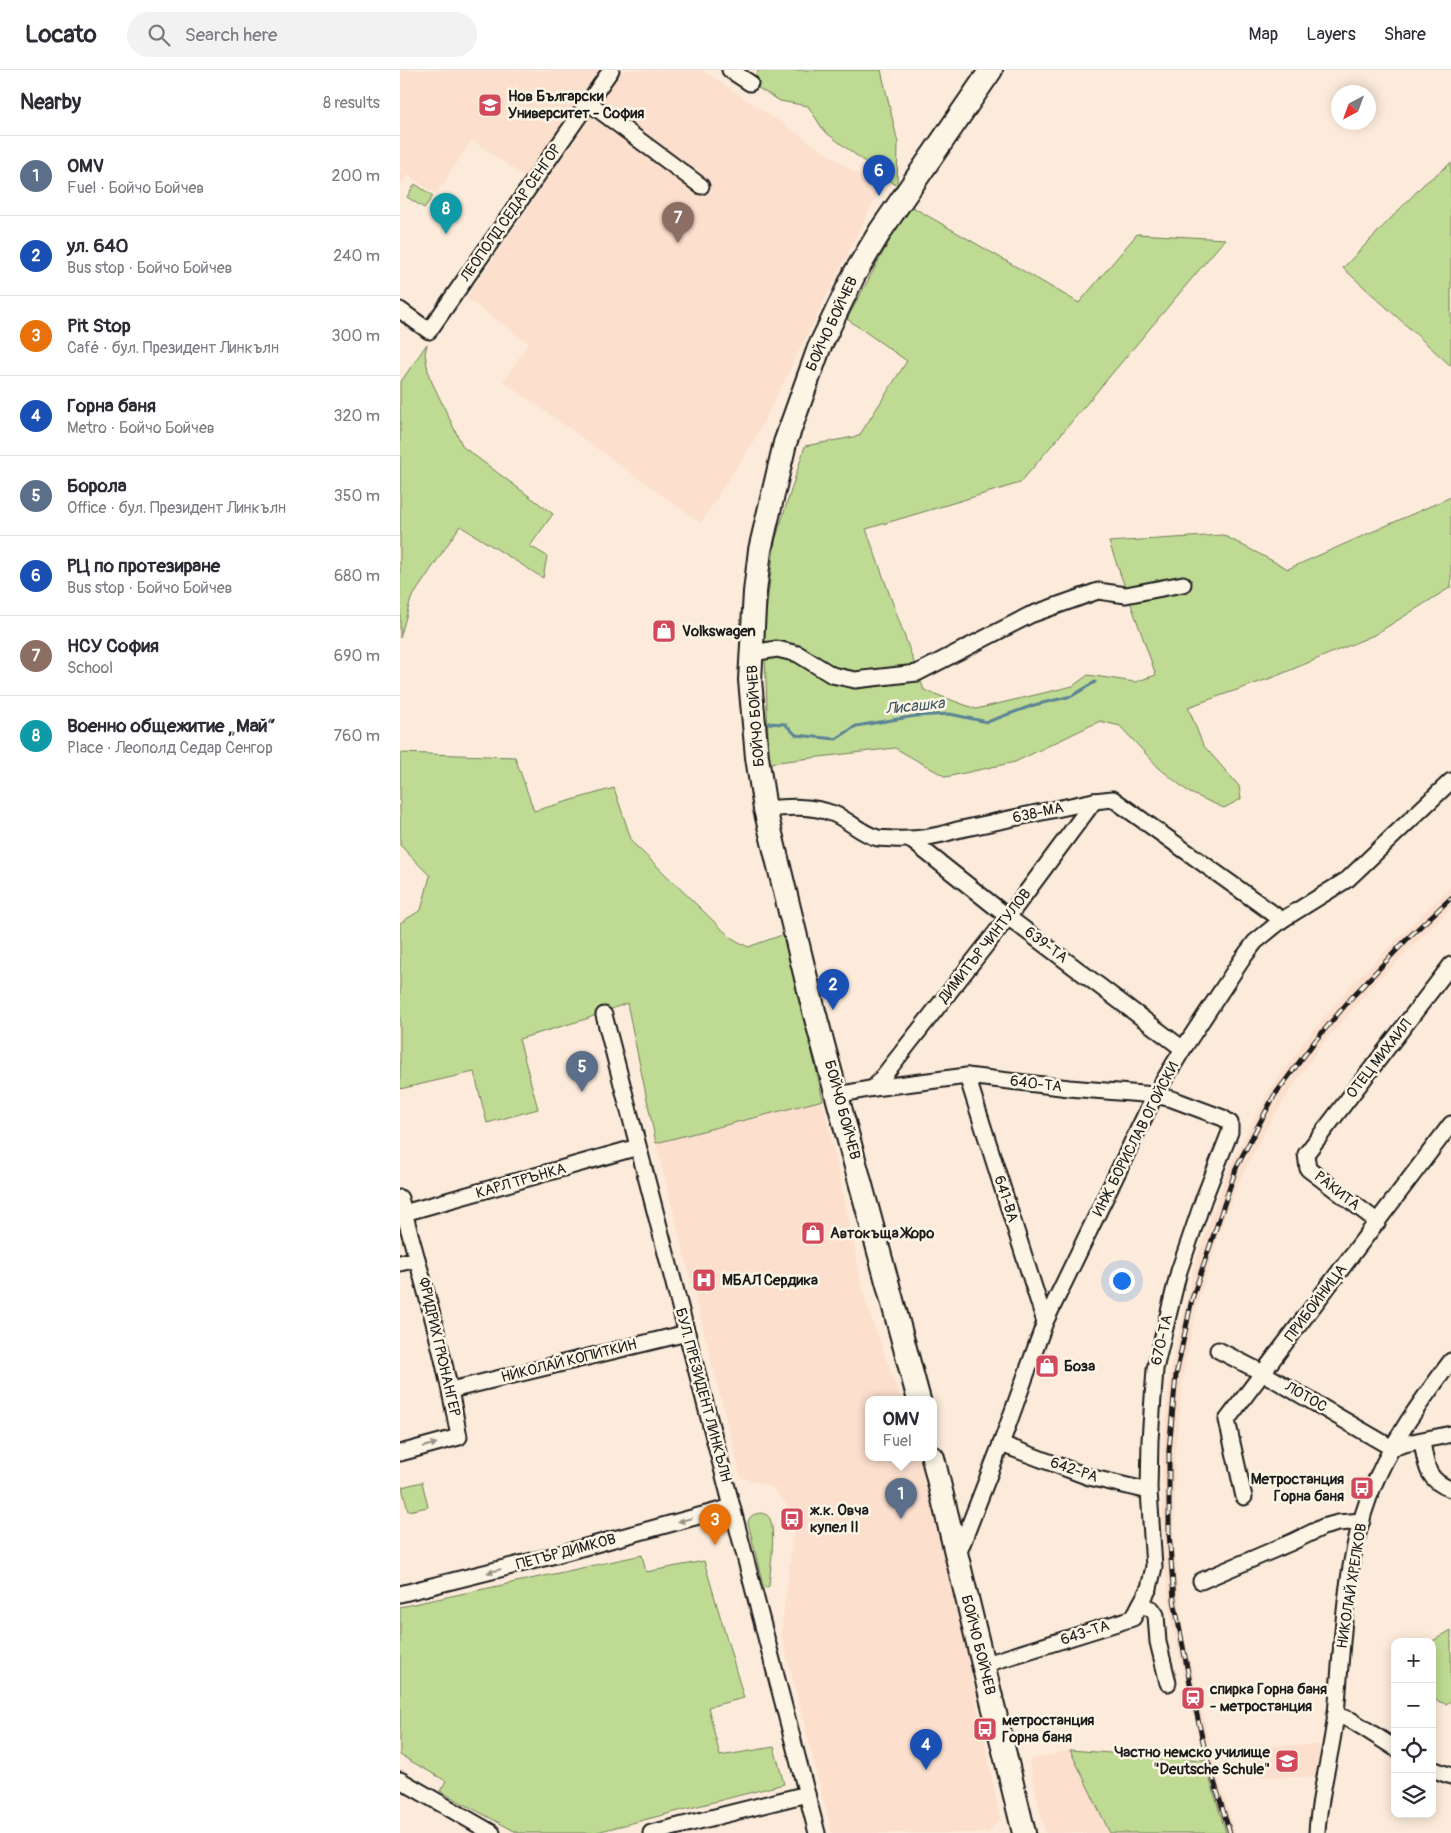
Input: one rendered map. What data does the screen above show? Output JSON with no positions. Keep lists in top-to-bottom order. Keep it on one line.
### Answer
{"streets":{"highway":["БОЙЧО БОЙЧЕВ"],"street":["ЛЕОПОЛД СЕДАР СЕНГОР","638-МА","639-ТА","ДИМИТЪР ЧИНТУЛОВ","ОТЕЦ МИХАИЛ","640-ТА","ИНЖ. БОРИСЛАВ ОГОЙСКИ","КАРЛ ТРЪНКА","РАКИТА","641-ВА","ПРИБОЙНИЦА","670-ТА","ФРИДРИХ ГРЮНАНГЕР","НИКОЛАЙ КОПИТКИН","БУЛ. ПРЕЗИДЕНТ ЛИНКЪЛН","ЛОТОС","642-РА","ПЕТЪР ДИМКОВ","НИКОЛАЙ ХРЕЛКОВ","643-ТА"]},"crossings":[["БОЙЧО БОЙЧЕВ","638-МА"],["БОЙЧО БОЙЧЕВ","640-ТА"],["БОЙЧО БОЙЧЕВ","ИНЖ. БОРИСЛАВ ОГОЙСКИ"],["БОЙЧО БОЙЧЕВ","643-ТА"],["638-МА","639-ТА"],["638-МА","ДИМИТЪР ЧИНТУЛОВ"],["638-МА","ИНЖ. БОРИСЛАВ ОГОЙСКИ"],["639-ТА","ДИМИТЪР ЧИНТУЛОВ"],["639-ТА","ИНЖ. БОРИСЛАВ ОГОЙСКИ"],["ДИМИТЪР ЧИНТУЛОВ","640-ТА"],["ОТЕЦ МИХАИЛ","РАКИТА"],["640-ТА","ИНЖ. БОРИСЛАВ ОГОЙСКИ"],["640-ТА","641-ВА"],["640-ТА","670-ТА"],["ИНЖ. БОРИСЛАВ ОГОЙСКИ","641-ВА"],["ИНЖ. БОРИСЛАВ ОГОЙСКИ","642-РА"],["КАРЛ ТРЪНКА","ФРИДРИХ ГРЮНАНГЕР"],["КАРЛ ТРЪНКА","БУЛ. ПРЕЗИДЕНТ ЛИНКЪЛН"],["РАКИТА","ПРИБОЙНИЦА"],["ПРИБОЙНИЦА","ЛОТОС"],["670-ТА","642-РА"],["670-ТА","643-ТА"],["ФРИДРИХ ГРЮНАНГЕР","НИКОЛАЙ КОПИТКИН"],["НИКОЛАЙ КОПИТКИН","БУЛ. ПРЕЗИДЕНТ ЛИНКЪЛН"],["БУЛ. ПРЕЗИДЕНТ ЛИНКЪЛН","ПЕТЪР ДИМКОВ"],["ЛОТОС","НИКОЛАЙ ХРЕЛКОВ"]],"one_way":["ПЕТЪР ДИМКОВ"],"water":["Лисашка"],"places":{"school or university":["Нов Български Университет - София","Частно немско училище \"Deutsche Schule\""],"shop":["Volkswagen","Автокъща Жоро","Боза"],"hospital":["МБАЛ Сердика"],"bus stop":["Метростанция Горна баня","ж.к. Овча купел II","метростанция Горна баня"],"station":["спирка Горна баня - метростанция"]},"north":"bottom left","page":{"header":"Locato","search":"Search here","nav":["Map","Layers","Share"],"heading":["Nearby","8 results"],"list":[{"mark":"1","name":"OMV","note":"Fuel · Бойчо Бойчев","value":"200 m"},{"mark":"2","name":"ул. 640","note":"Bus stop · Бойчо Бойчев","value":"240 m"},{"mark":"3","name":"Pit Stop","note":"Café · бул. Президент Линкълн","value":"300 m"},{"mark":"4","name":"Горна баня","note":"Metro · Бойчо Бойчев","value":"320 m"},{"mark":"5","name":"Борола","note":"Office · бул. Президент Линкълн","value":"350 m"},{"mark":"6","name":"РЦ по протезиране","note":"Bus stop · Бойчо Бойчев","value":"680 m"},{"mark":"7","name":"НСУ София","note":"School","value":"690 m"},{"mark":"8","name":"Военно общежитие „Май“","note":"Place · Леополд Седар Сенгор","value":"760 m"}],"pins":["6","8","7","2","5","1","3","4"],"popup":["OMV","Fuel"],"map_buttons":["+","−"]}}
